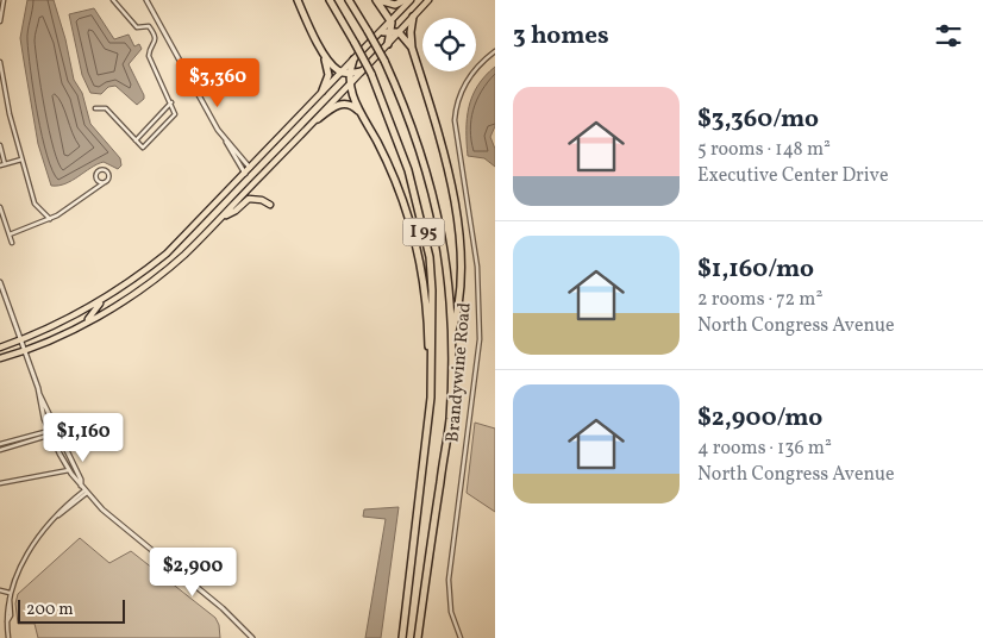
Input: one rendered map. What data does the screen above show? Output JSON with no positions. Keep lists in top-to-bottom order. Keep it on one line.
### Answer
{"streets":{"highway":["I 95"],"street":["Brandywine Road"]},"scale_bar":"200 m","page":{"heading":"3 homes","price":["$3,360","$1,160","$2,900"],"list":[{"name":"$3,360/mo","note":"5 rooms · 148 m² · Executive Center Drive"},{"name":"$1,160/mo","note":"2 rooms · 72 m² · North Congress Avenue"},{"name":"$2,900/mo","note":"4 rooms · 136 m² · North Congress Avenue"}],"scale":"200 m"}}
